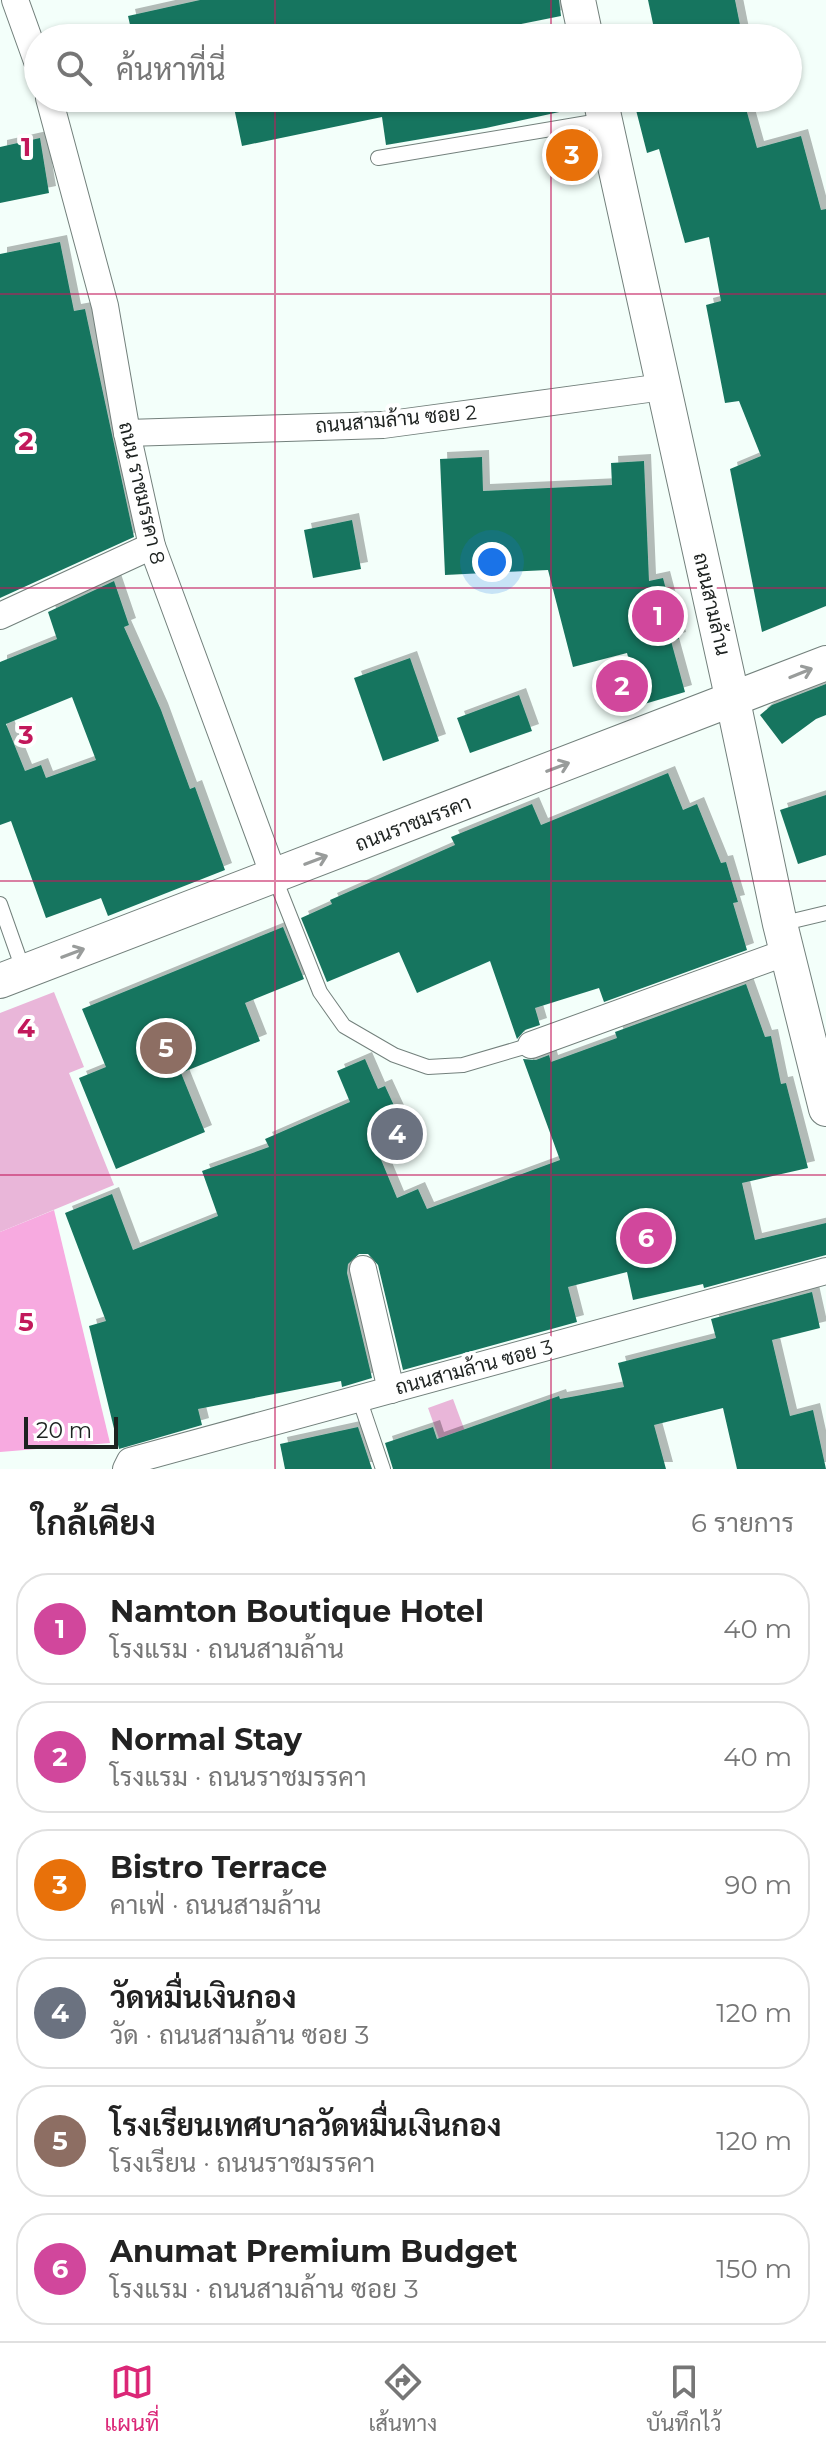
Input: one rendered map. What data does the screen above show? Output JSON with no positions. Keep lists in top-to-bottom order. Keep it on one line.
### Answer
{"streets":{"street":["ถนนสามล้าน ซอย 2","ถนน ราชมรรคา 8","ถนนสามล้าน","ถนนราชมรรคา","ถนนสามล้าน ซอย 3"]},"crossings":[["ถนนสามล้าน ซอย 2","ถนน ราชมรรคา 8"],["ถนนสามล้าน ซอย 2","ถนนสามล้าน"],["ถนน ราชมรรคา 8","ถนนราชมรรคา"],["ถนนสามล้าน","ถนนราชมรรคา"]],"scale_bar":"20 m","page":{"search":"ค้นหาที่นี่","pins":["3","1","2","5","4","6"],"scale":"20 m","heading":["ใกล้เคียง","6 รายการ"],"list":[{"mark":"1","name":"Namton Boutique Hotel","note":"โรงแรม · ถนนสามล้าน","value":"40 m"},{"mark":"2","name":"Normal Stay","note":"โรงแรม · ถนนราชมรรคา","value":"40 m"},{"mark":"3","name":"Bistro Terrace","note":"คาเฟ่ · ถนนสามล้าน","value":"90 m"},{"mark":"4","name":"วัดหมื่นเงินกอง","note":"วัด · ถนนสามล้าน ซอย 3","value":"120 m"},{"mark":"5","name":"โรงเรียนเทศบาลวัดหมื่นเงินกอง","note":"โรงเรียน · ถนนราชมรรคา","value":"120 m"},{"mark":"6","name":"Anumat Premium Budget","note":"โรงแรม · ถนนสามล้าน ซอย 3","value":"150 m"}],"nav":["แผนที่","เส้นทาง","บันทึกไว้"]},"grid":{"rows":["1","2","3","4","5"]}}
